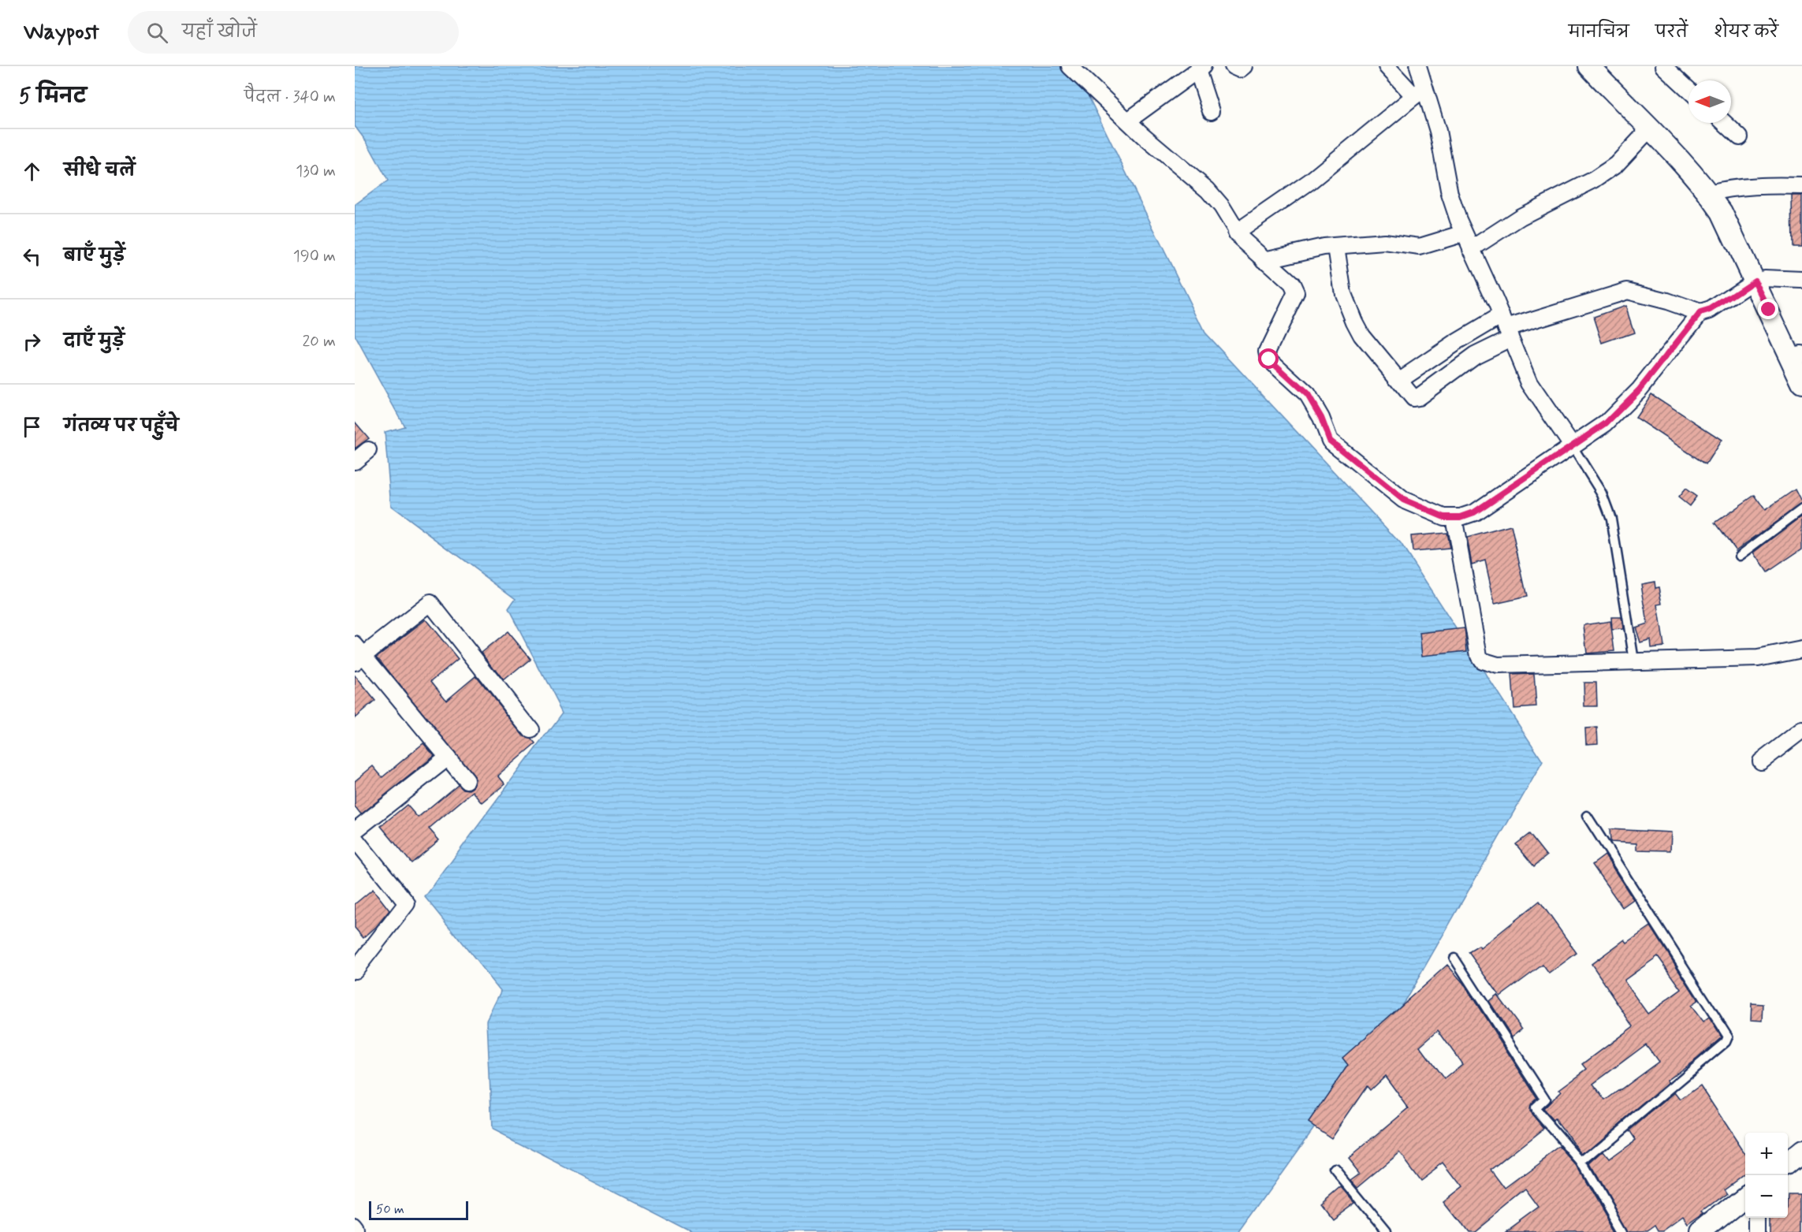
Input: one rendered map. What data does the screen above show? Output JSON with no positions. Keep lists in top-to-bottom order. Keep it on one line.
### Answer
{"scale_bar":"50 m","north":"left","page":{"header":"Waypost","search":"यहाँ खोजें","nav":["मानचित्र","परतें","शेयर करें"],"heading":["5 मिनट","पैदल · 340 m"],"list":[["सीधे चलें","130 m"],["बाएँ मुड़ें","190 m"],["दाएँ मुड़ें","20 m"],"गंतव्य पर पहुँचे"],"map_buttons":["+","−"],"scale":"50 m"}}
